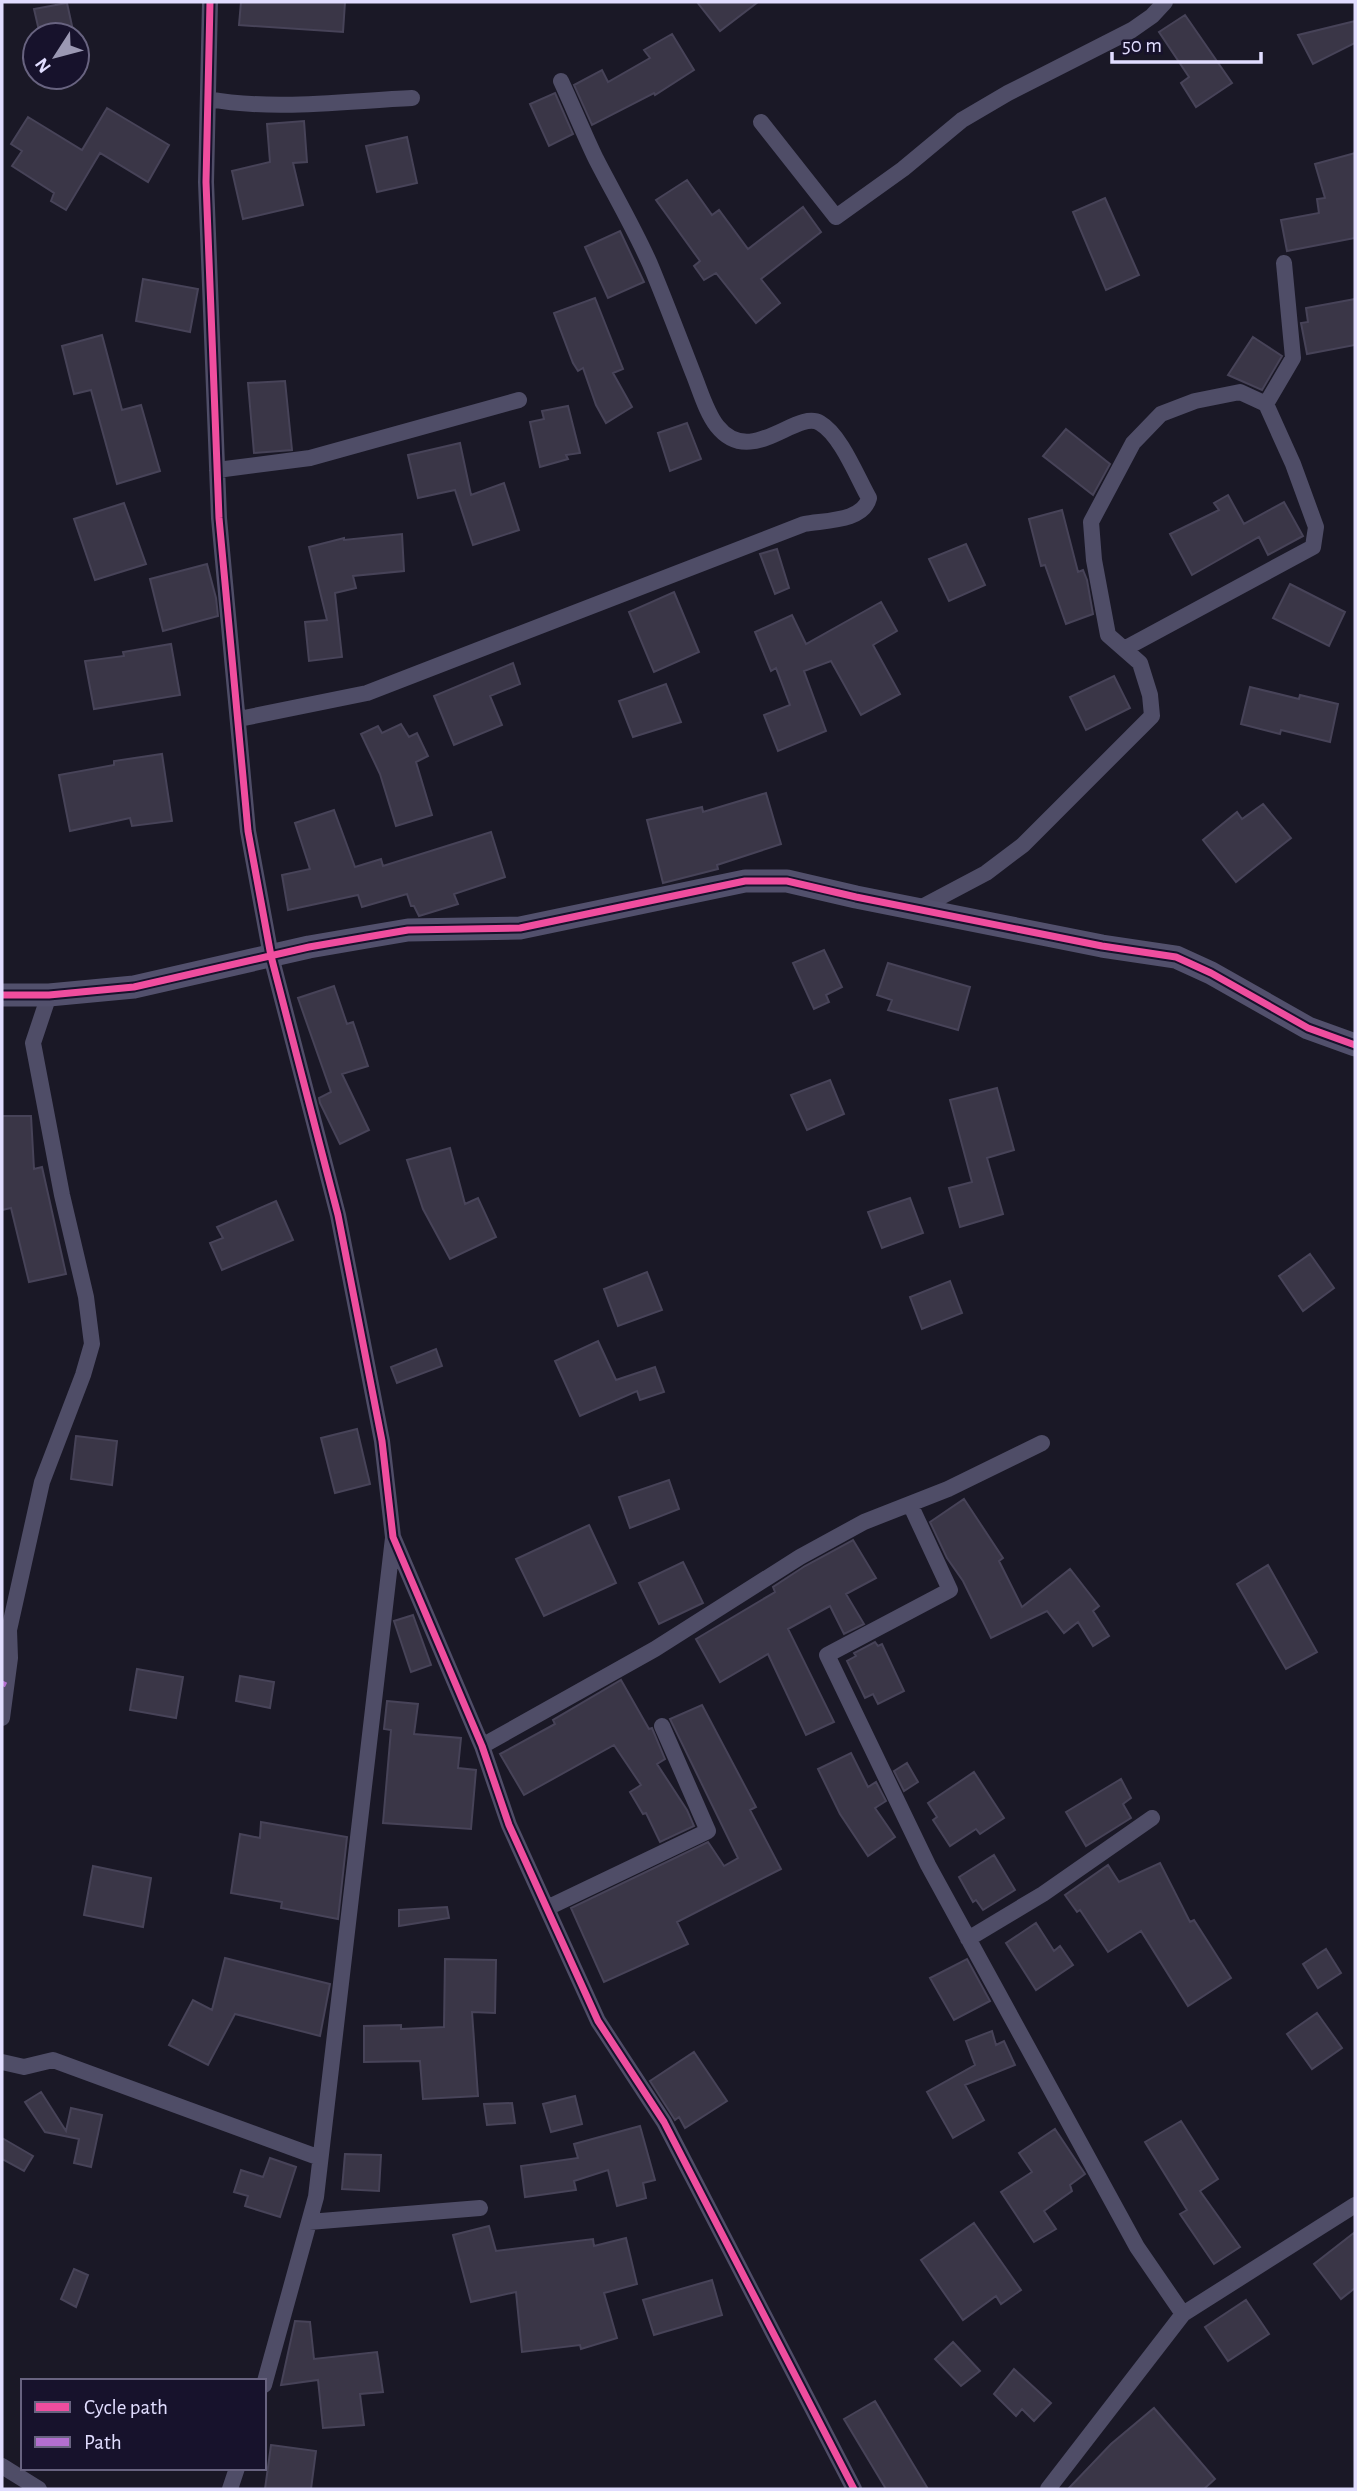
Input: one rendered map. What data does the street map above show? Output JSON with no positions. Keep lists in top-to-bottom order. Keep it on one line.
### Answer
{"legend":["Cycle path","Path"],"scale_bar":"50 m","north":"bottom left"}
